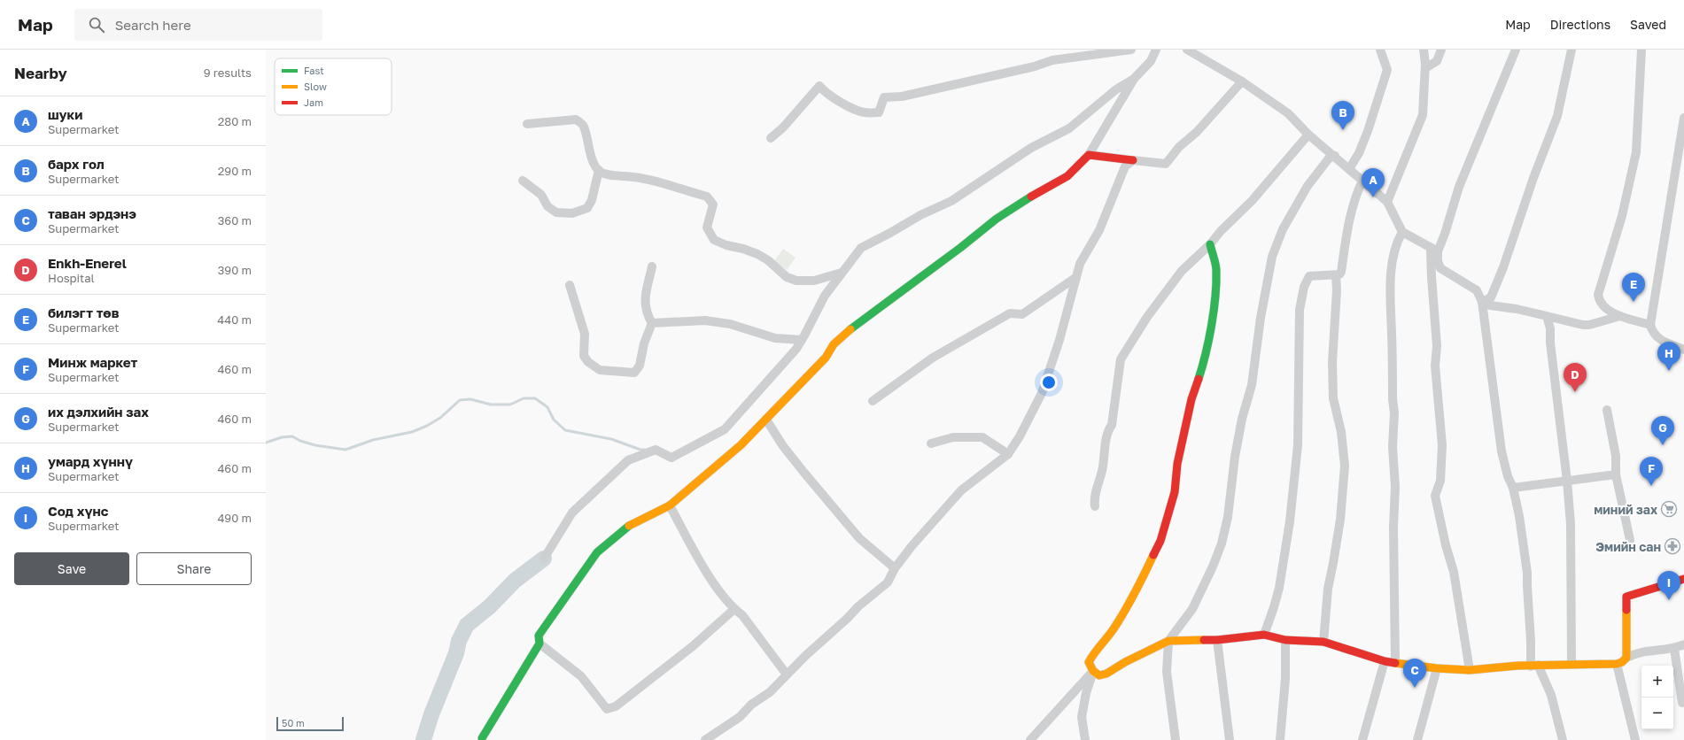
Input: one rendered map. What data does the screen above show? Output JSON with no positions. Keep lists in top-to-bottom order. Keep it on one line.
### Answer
{"places":{"supermarket":["миний зах"],"pharmacy":["Эмийн сан"]},"legend":["Fast","Slow","Jam"],"scale_bar":"50 m","page":{"header":"Map","search":"Search here","nav":["Map","Directions","Saved"],"heading":["Nearby","9 results"],"list":[{"mark":"A","name":"шуки","note":"Supermarket","value":"280 m"},{"mark":"B","name":"барх гол","note":"Supermarket","value":"290 m"},{"mark":"C","name":"таван эрдэнэ","note":"Supermarket","value":"360 m"},{"mark":"D","name":"Enkh-Enerel","note":"Hospital","value":"390 m"},{"mark":"E","name":"билэгт төв","note":"Supermarket","value":"440 m"},{"mark":"F","name":"Минж маркет","note":"Supermarket","value":"460 m"},{"mark":"G","name":"их дэлхийн зах","note":"Supermarket","value":"460 m"},{"mark":"H","name":"умард хүннү","note":"Supermarket","value":"460 m"},{"mark":"I","name":"Сод хүнс","note":"Supermarket","value":"490 m"}],"pins":["B","A","E","H","D","G","F","I","C"],"buttons":["Save","Share"],"map_buttons":["+","−"],"scale":"50 m"}}
